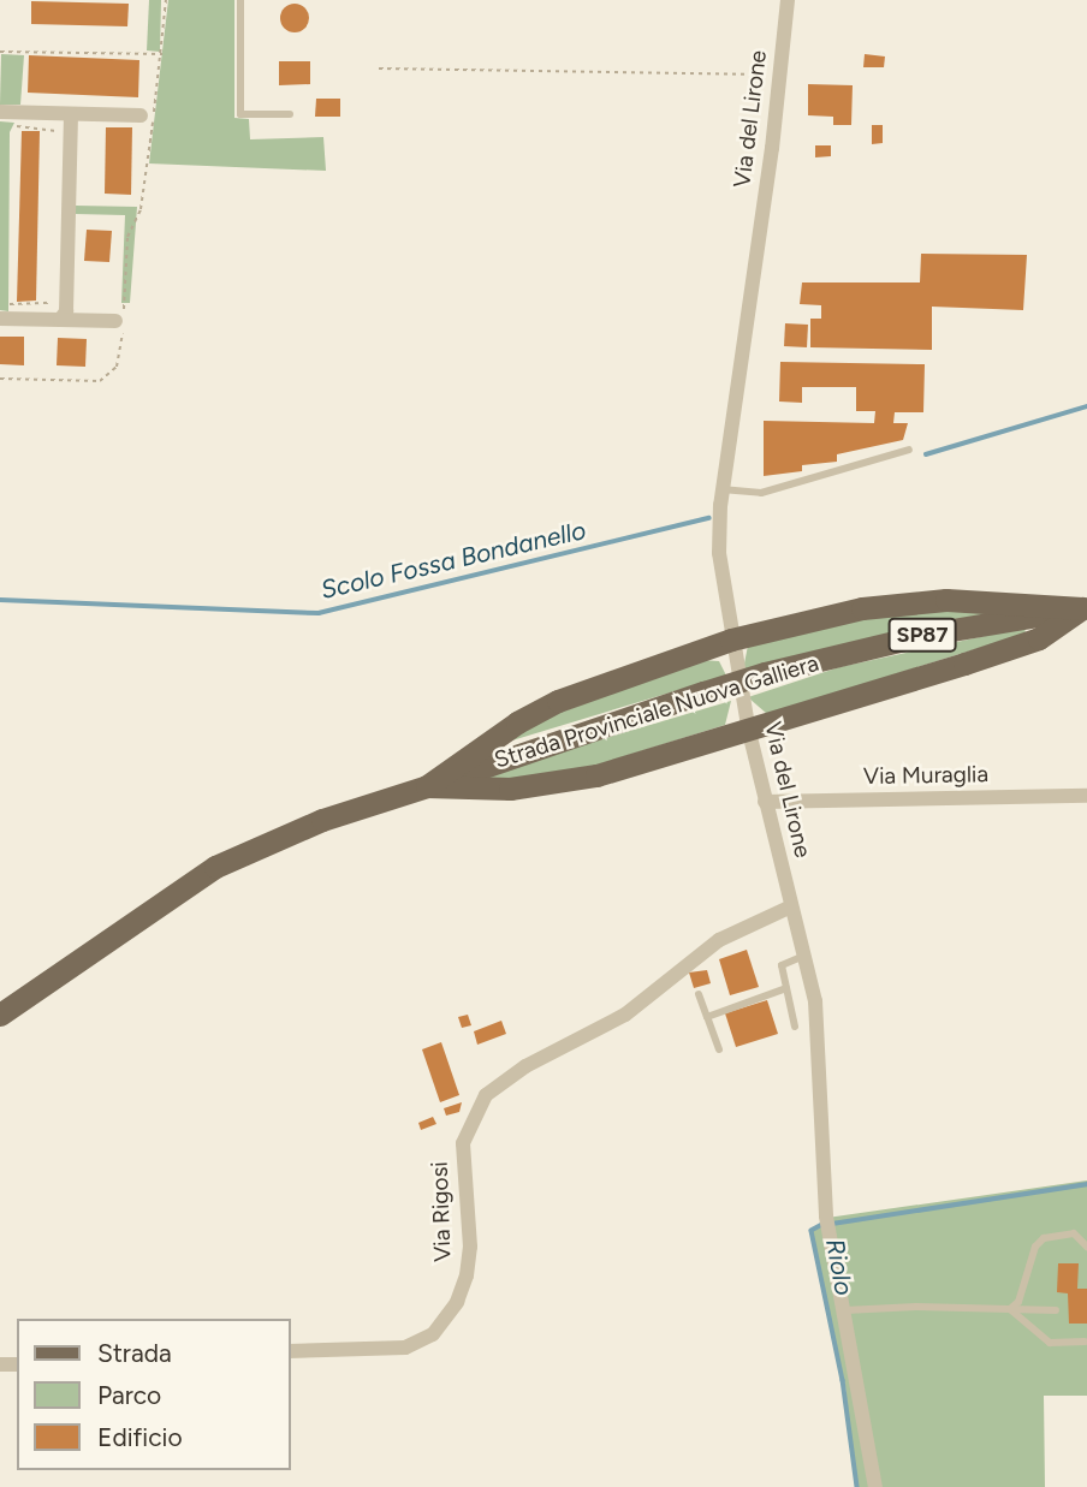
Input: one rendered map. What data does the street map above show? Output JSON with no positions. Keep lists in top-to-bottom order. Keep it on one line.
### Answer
{"streets":{"main road":["SP87","Strada Provinciale Nuova Galliera"],"street":["Via del Lirone","Via Muraglia","Via Rigosi"]},"crossings":[["Via del Lirone","Via Muraglia"],["Via del Lirone","Via Rigosi"]],"water":["Scolo Fossa Bondanello","Riolo"],"legend":["Strada","Parco","Edificio"]}
